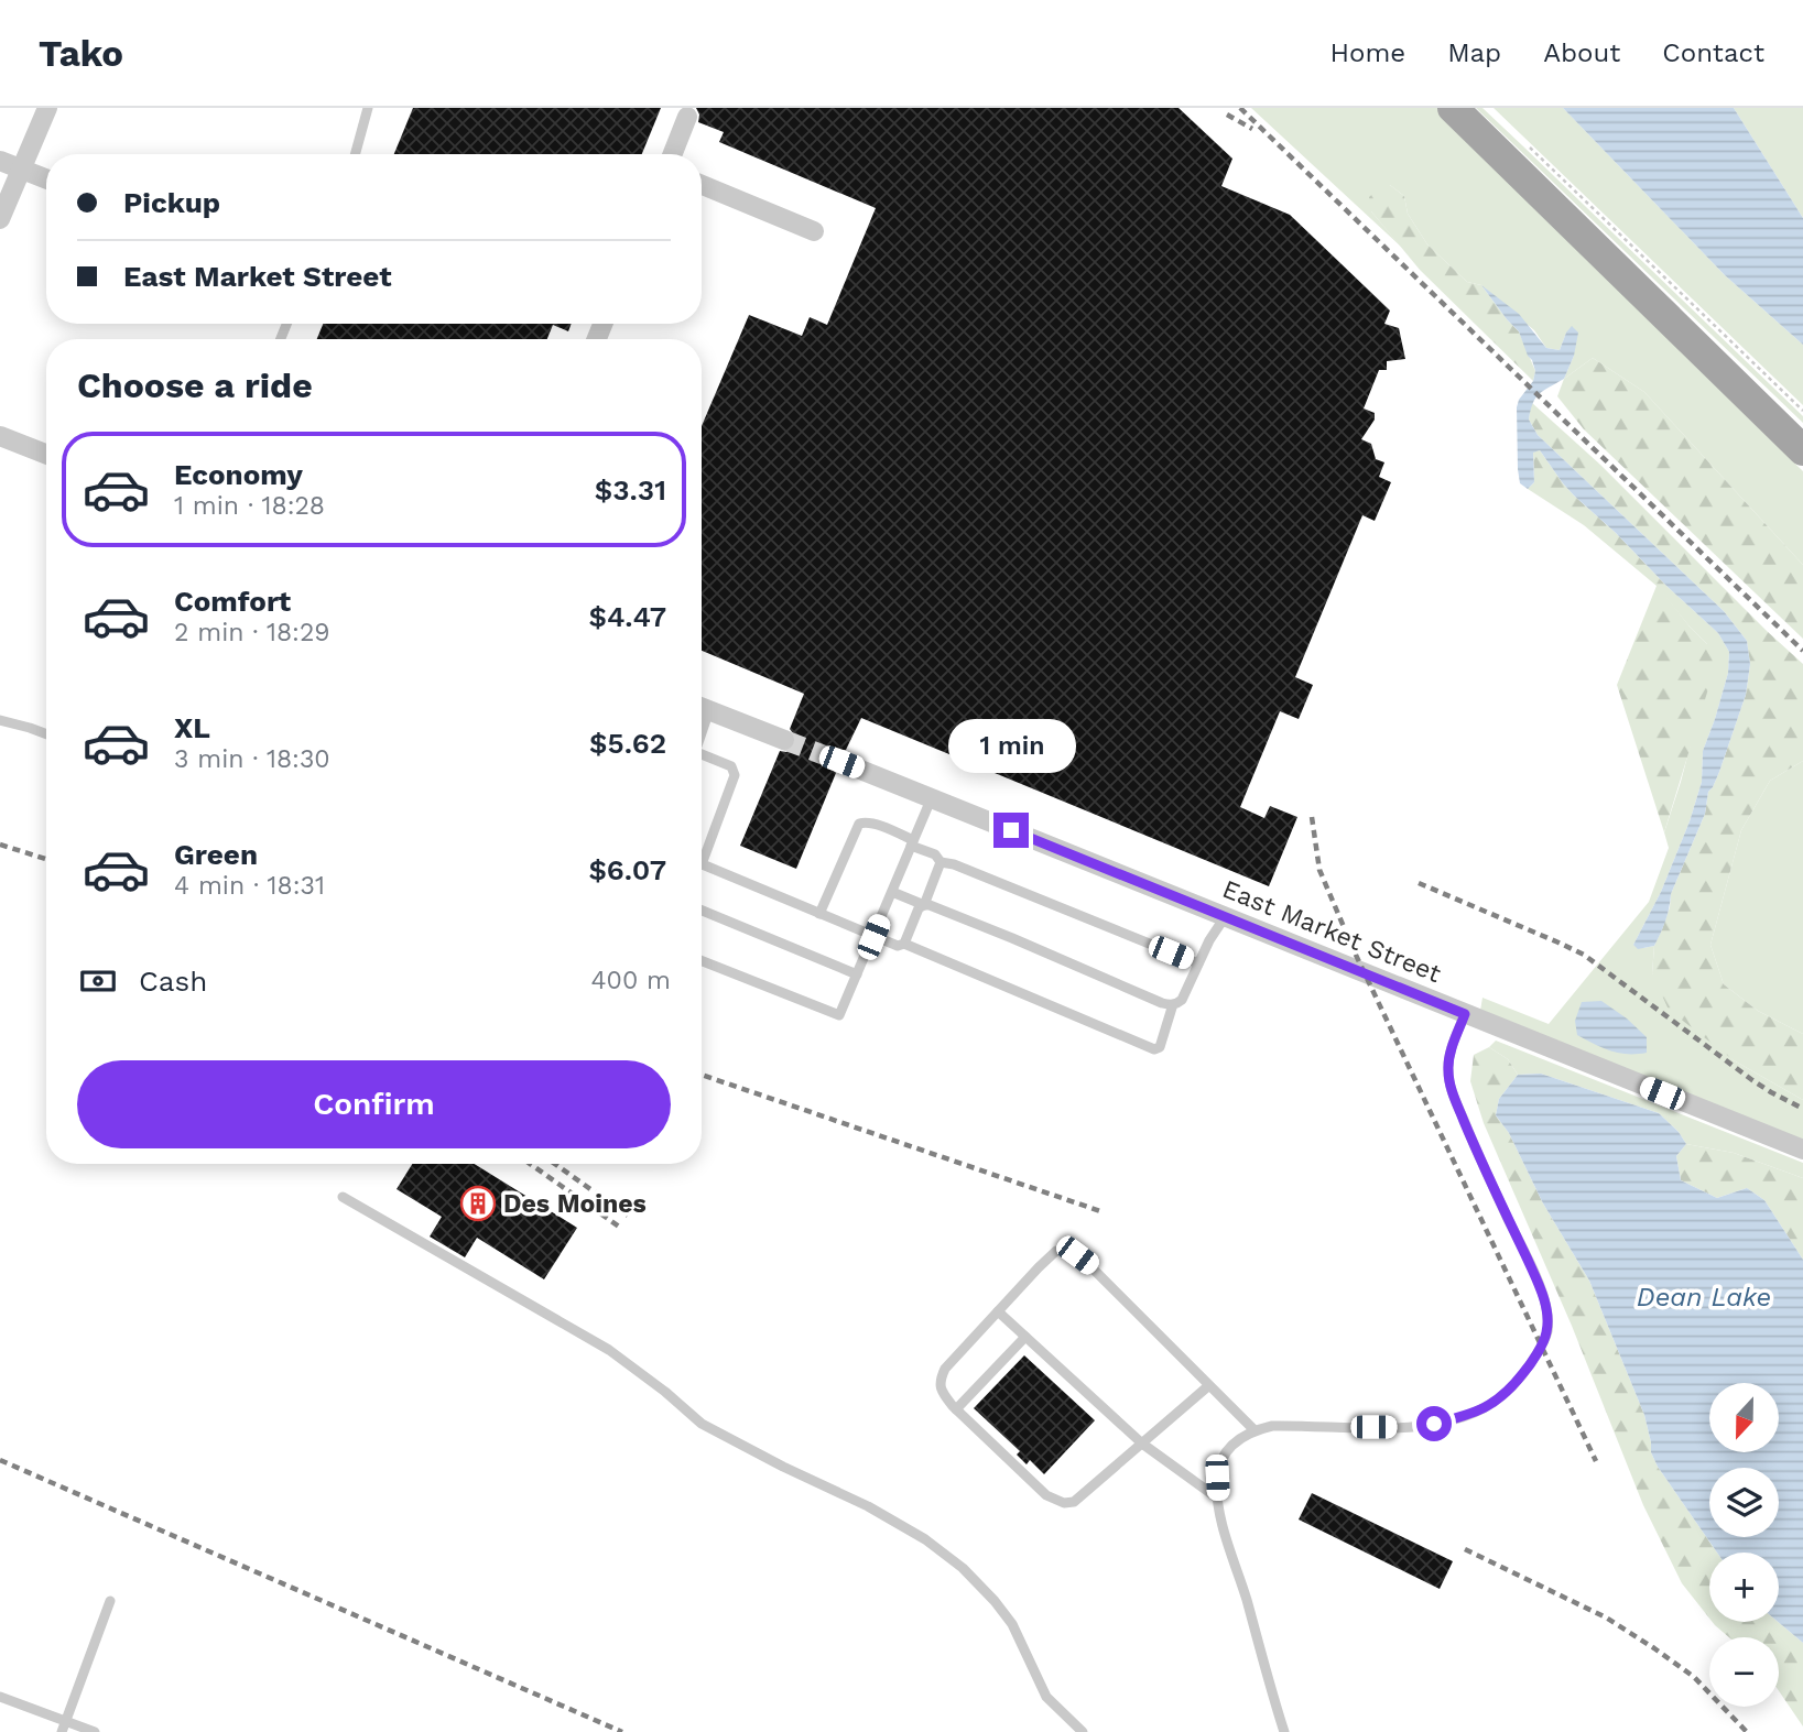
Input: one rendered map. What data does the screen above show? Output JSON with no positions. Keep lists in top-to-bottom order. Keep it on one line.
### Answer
{"streets":{"street":["East Market Street"]},"water":["Dean Lake"],"places":{"building":["Des Moines"]},"north":"bottom","page":{"header":"Tako","nav":["Home","Map","About","Contact"],"banner":["Pickup","East Market Street"],"heading":"Choose a ride","list":[{"name":"Economy","note":"1 min · 18:28","value":"$3.31"},{"name":"Comfort","note":"2 min · 18:29","value":"$4.47"},{"name":"XL","note":"3 min · 18:30","value":"$5.62"},{"name":"Green","note":"4 min · 18:31","value":"$6.07"}],"bubble":"1 min","pay":["Cash","400 m"],"buttons":"Confirm","map_buttons":["+","−"]}}
